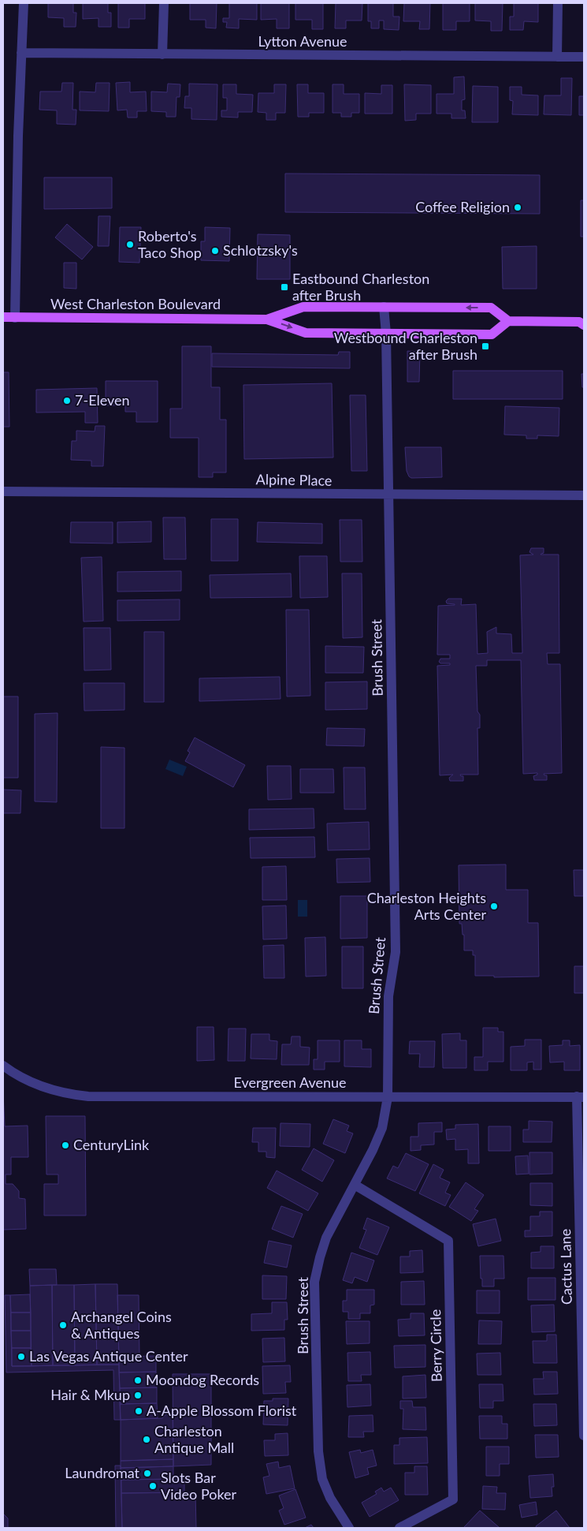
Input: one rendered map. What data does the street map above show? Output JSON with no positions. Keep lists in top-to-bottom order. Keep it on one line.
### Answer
{"streets":{"main road":["West Charleston Boulevard"],"street":["Lytton Avenue","Alpine Place","Brush Street","Evergreen Avenue","Cactus Lane","Berry Circle"]},"crossings":[["West Charleston Boulevard","Brush Street"],["Alpine Place","Brush Street"],["Brush Street","Evergreen Avenue"],["Brush Street","Berry Circle"],["Evergreen Avenue","Cactus Lane"]],"places":{"other":["Coffee Religion","Roberto's Taco Shop","Schlotzsky's","7-Eleven","Charleston Heights Arts Center","CenturyLink","Archangel Coins & Antiques","Las Vegas Antique Center","Moondog Records","Hair & Mkup","A-Apple Blossom Florist","Charleston Antique Mall","Laundromat","Slots Bar Video Poker"],"transit":["Eastbound Charleston after Brush","Westbound Charleston after Brush"]}}
